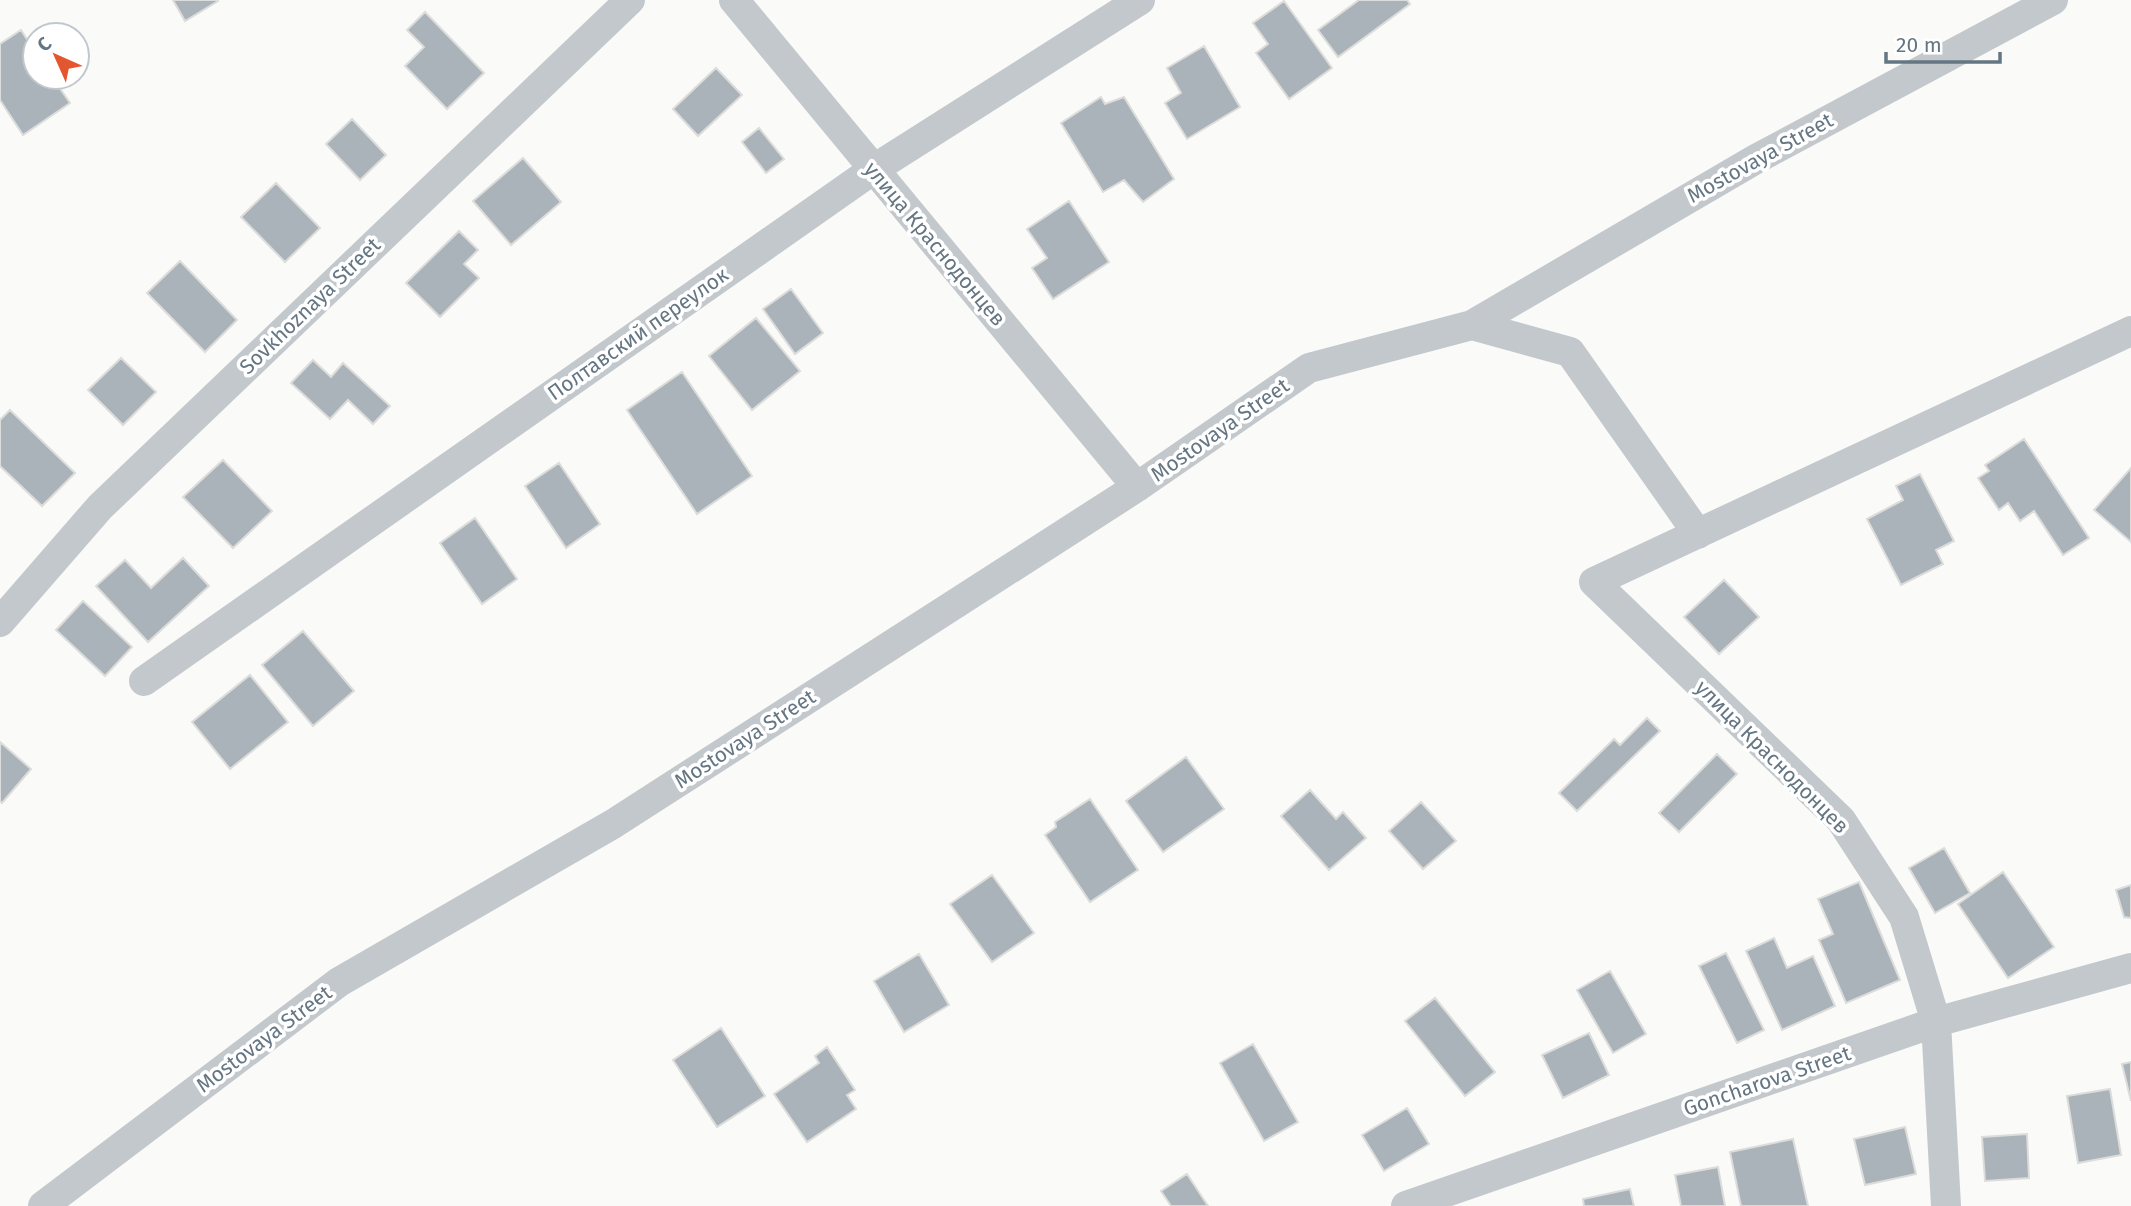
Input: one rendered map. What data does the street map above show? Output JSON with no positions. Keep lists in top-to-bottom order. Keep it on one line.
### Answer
{"streets":{"street":["Mostovaya Street","улица Краснодонцев","Sovkhoznaya Street","Полтавский переулок","Goncharova Street"]},"crossings":[["Mostovaya Street","улица Краснодонцев"],["улица Краснодонцев","Полтавский переулок"],["улица Краснодонцев","Goncharova Street"]],"scale_bar":"20 m","north":"top left"}
